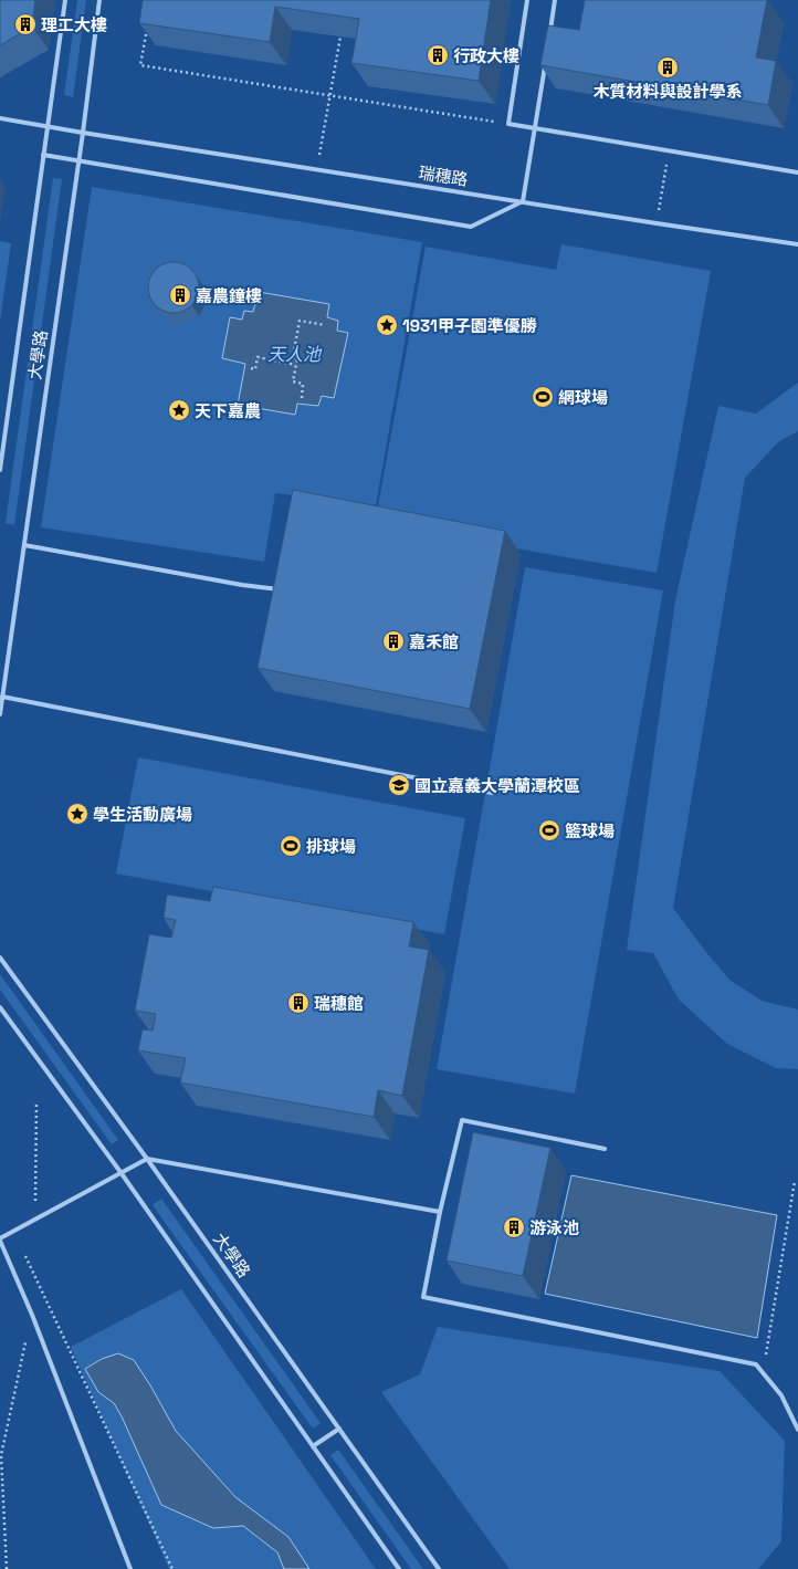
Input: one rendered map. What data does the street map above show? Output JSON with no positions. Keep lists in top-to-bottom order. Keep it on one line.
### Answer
{"streets":{"street":["瑞穗路","大學路"]},"crossings":[["瑞穗路","大學路"]],"water":["天人池"],"places":{"building":["理工大樓","行政大樓","木質材料與設計學系","嘉農鐘樓","嘉禾館","瑞穗館","游泳池"],"place":["1931甲子園準優勝","天下嘉農","學生活動廣場"],"sports":["網球場","籃球場","排球場"],"school or university":["國立嘉義大學蘭潭校區"]}}
